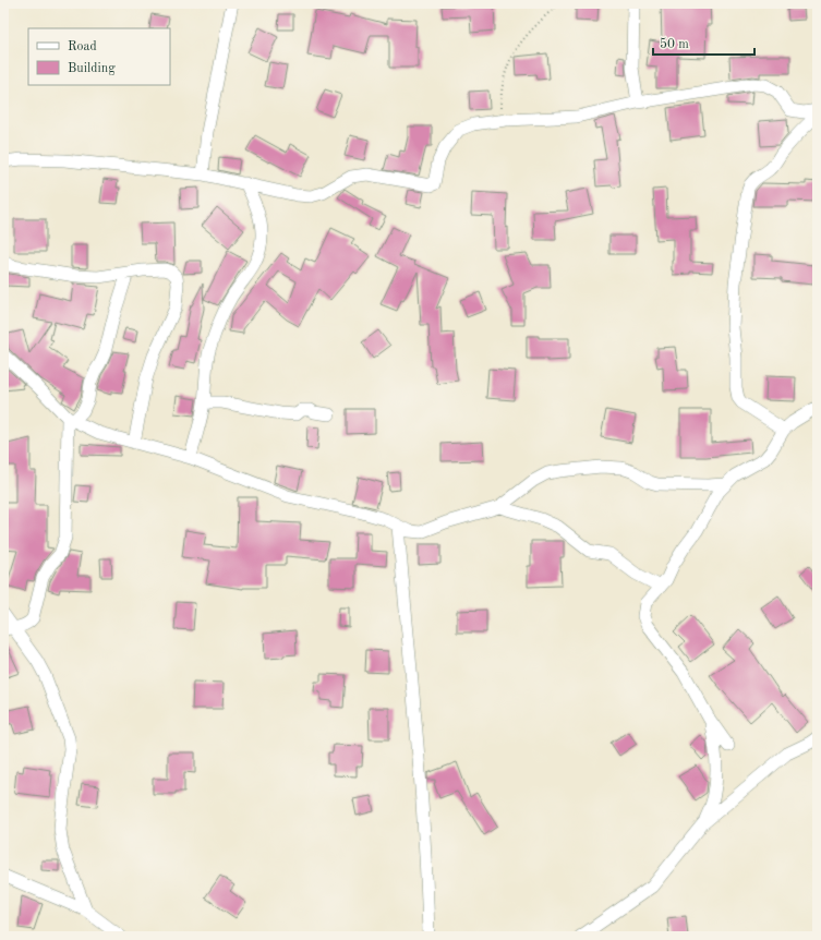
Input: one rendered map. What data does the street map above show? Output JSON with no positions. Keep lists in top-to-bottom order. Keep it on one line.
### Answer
{"legend":["Road","Building"],"scale_bar":"50 m"}
